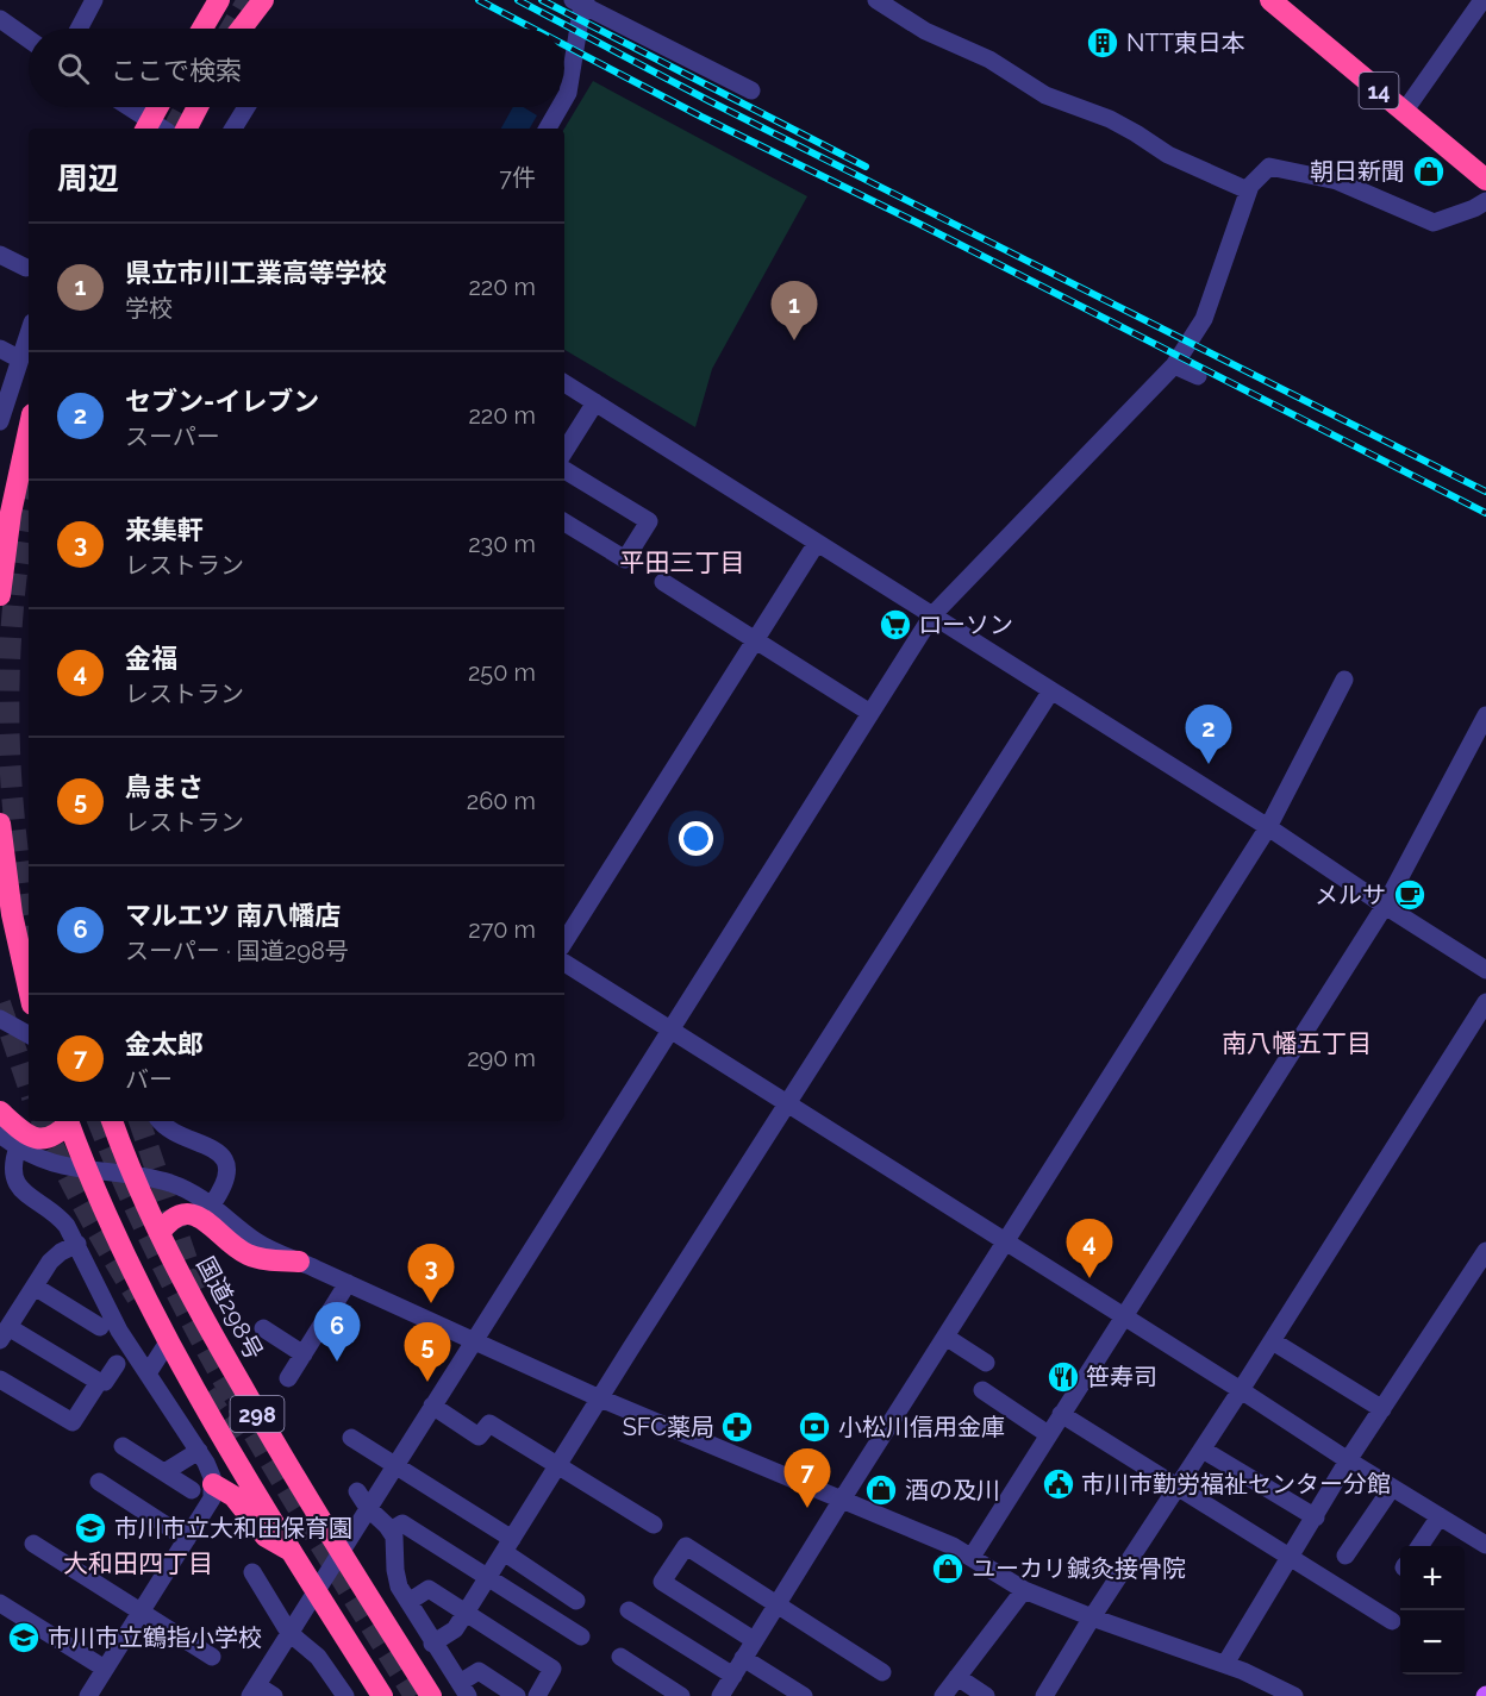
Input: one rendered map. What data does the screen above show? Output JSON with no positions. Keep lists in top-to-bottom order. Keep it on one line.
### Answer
{"streets":{"highway":["14","国道298号","298"]},"districts":["平田三丁目","南八幡五丁目","大和田四丁目"],"places":{"building":["NTT東日本"],"shop":["朝日新聞","酒の及川","ユーカリ鍼灸接骨院"],"supermarket":["ローソン"],"cafe":["メルサ"],"restaurant":["笹寿司"],"pharmacy":["SFC薬局"],"bank":["小松川信用金庫"],"public building":["市川市勤労福祉センター分館"],"school or university":["市川市立大和田保育園","市川市立鶴指小学校"]},"page":{"search":"ここで検索","heading":["周辺","7件"],"list":[{"mark":"1","name":"県立市川工業高等学校","note":"学校","value":"220 m"},{"mark":"2","name":"セブン-イレブン","note":"スーパー","value":"220 m"},{"mark":"3","name":"来集軒","note":"レストラン","value":"230 m"},{"mark":"4","name":"金福","note":"レストラン","value":"250 m"},{"mark":"5","name":"鳥まさ","note":"レストラン","value":"260 m"},{"mark":"6","name":"マルエツ 南八幡店","note":"スーパー · 国道298号","value":"270 m"},{"mark":"7","name":"金太郎","note":"バー","value":"290 m"}],"pins":["1","2","4","3","6","5","7"],"map_buttons":["+","−"]}}
